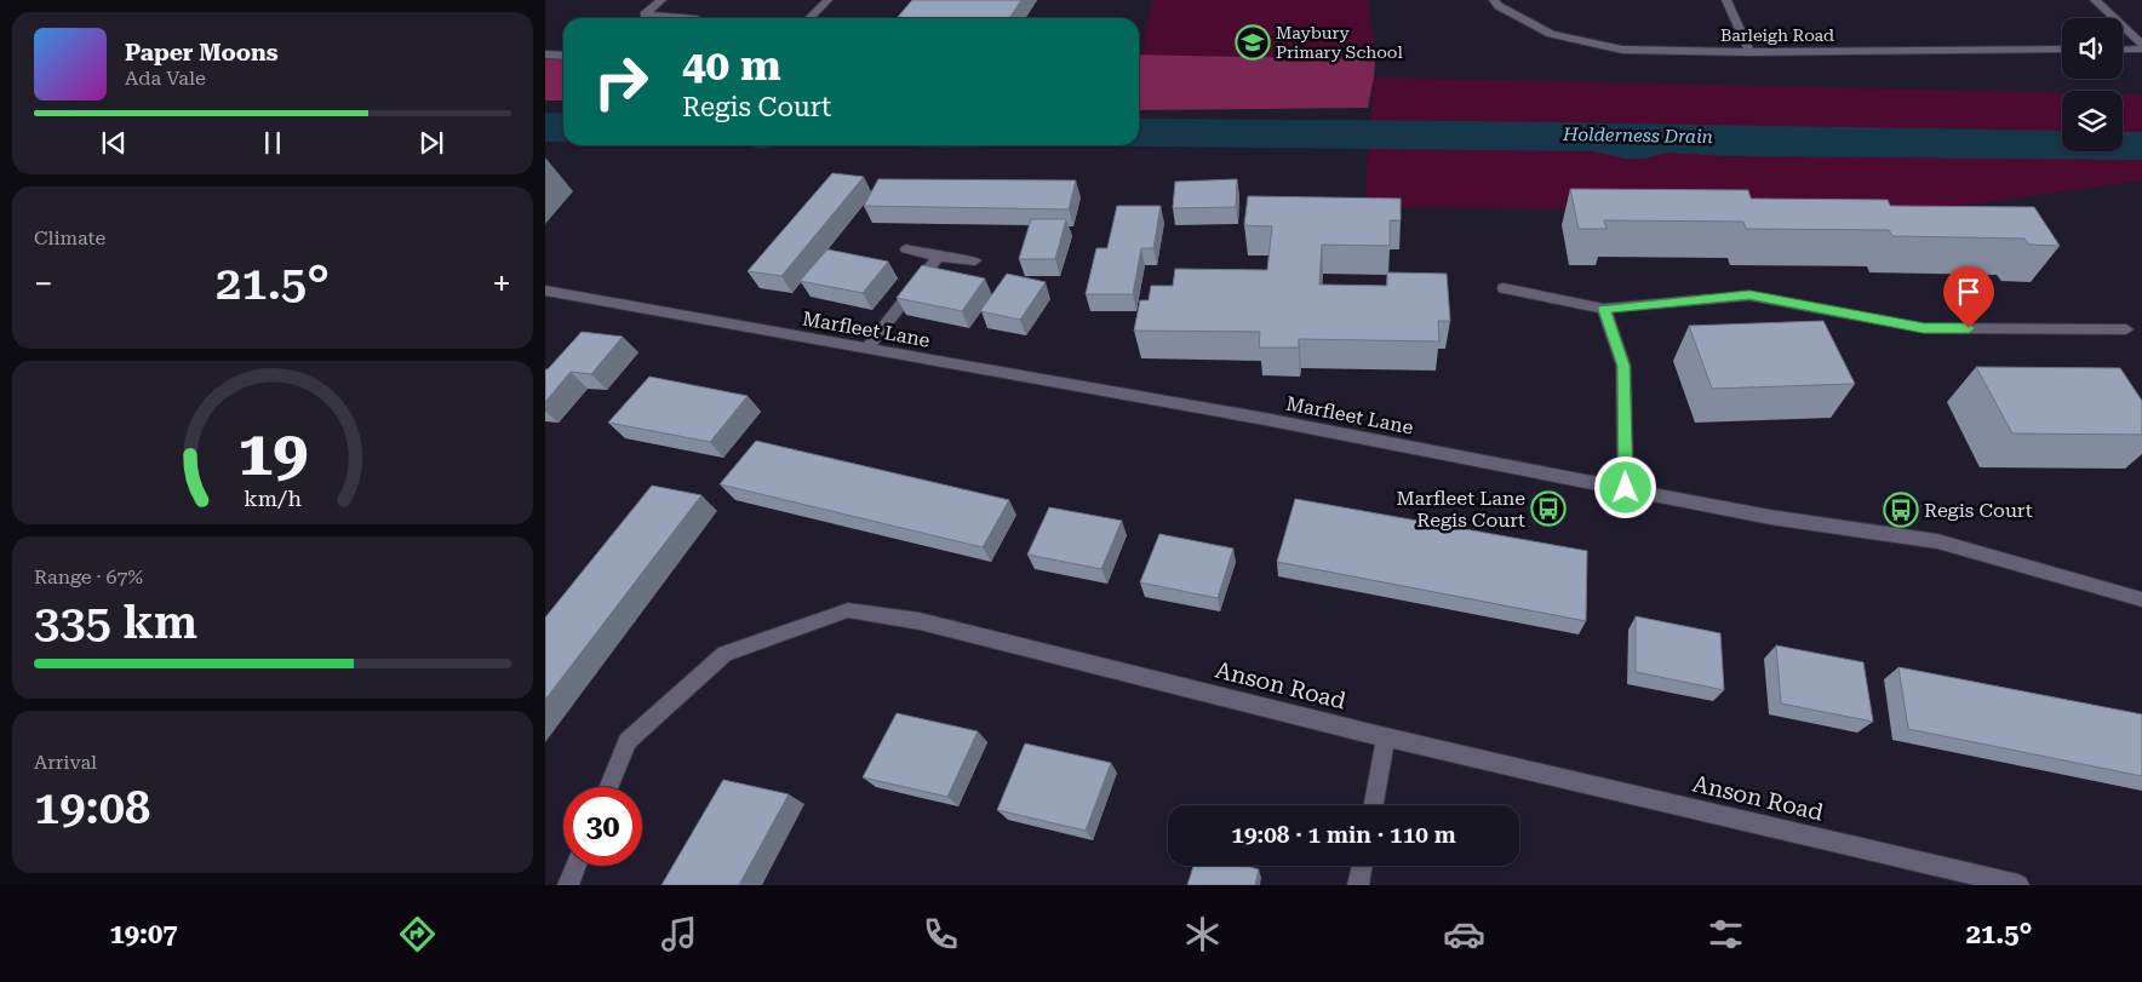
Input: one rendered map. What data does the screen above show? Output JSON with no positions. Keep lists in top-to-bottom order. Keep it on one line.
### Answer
{"streets":{"street":["Barleigh Road","Marfleet Lane","Anson Road"]},"water":["Holderness Drain"],"places":{"school or university":["Maybury Primary School"],"bus stop":["Marfleet Lane Regis Court","Regis Court"]},"page":{"turn":["40 m","Regis Court"],"song":["Paper Moons","Ada Vale"],"tile":["Climate",["Range · 67%","335 km"],["Arrival","19:08"]],"heat":["−","21.5°","+"],"limit":"30","trip":"19:08 · 1 min · 110 m","tabs":["19:07","21.5°"],"gauge":["19","km/h"]}}
